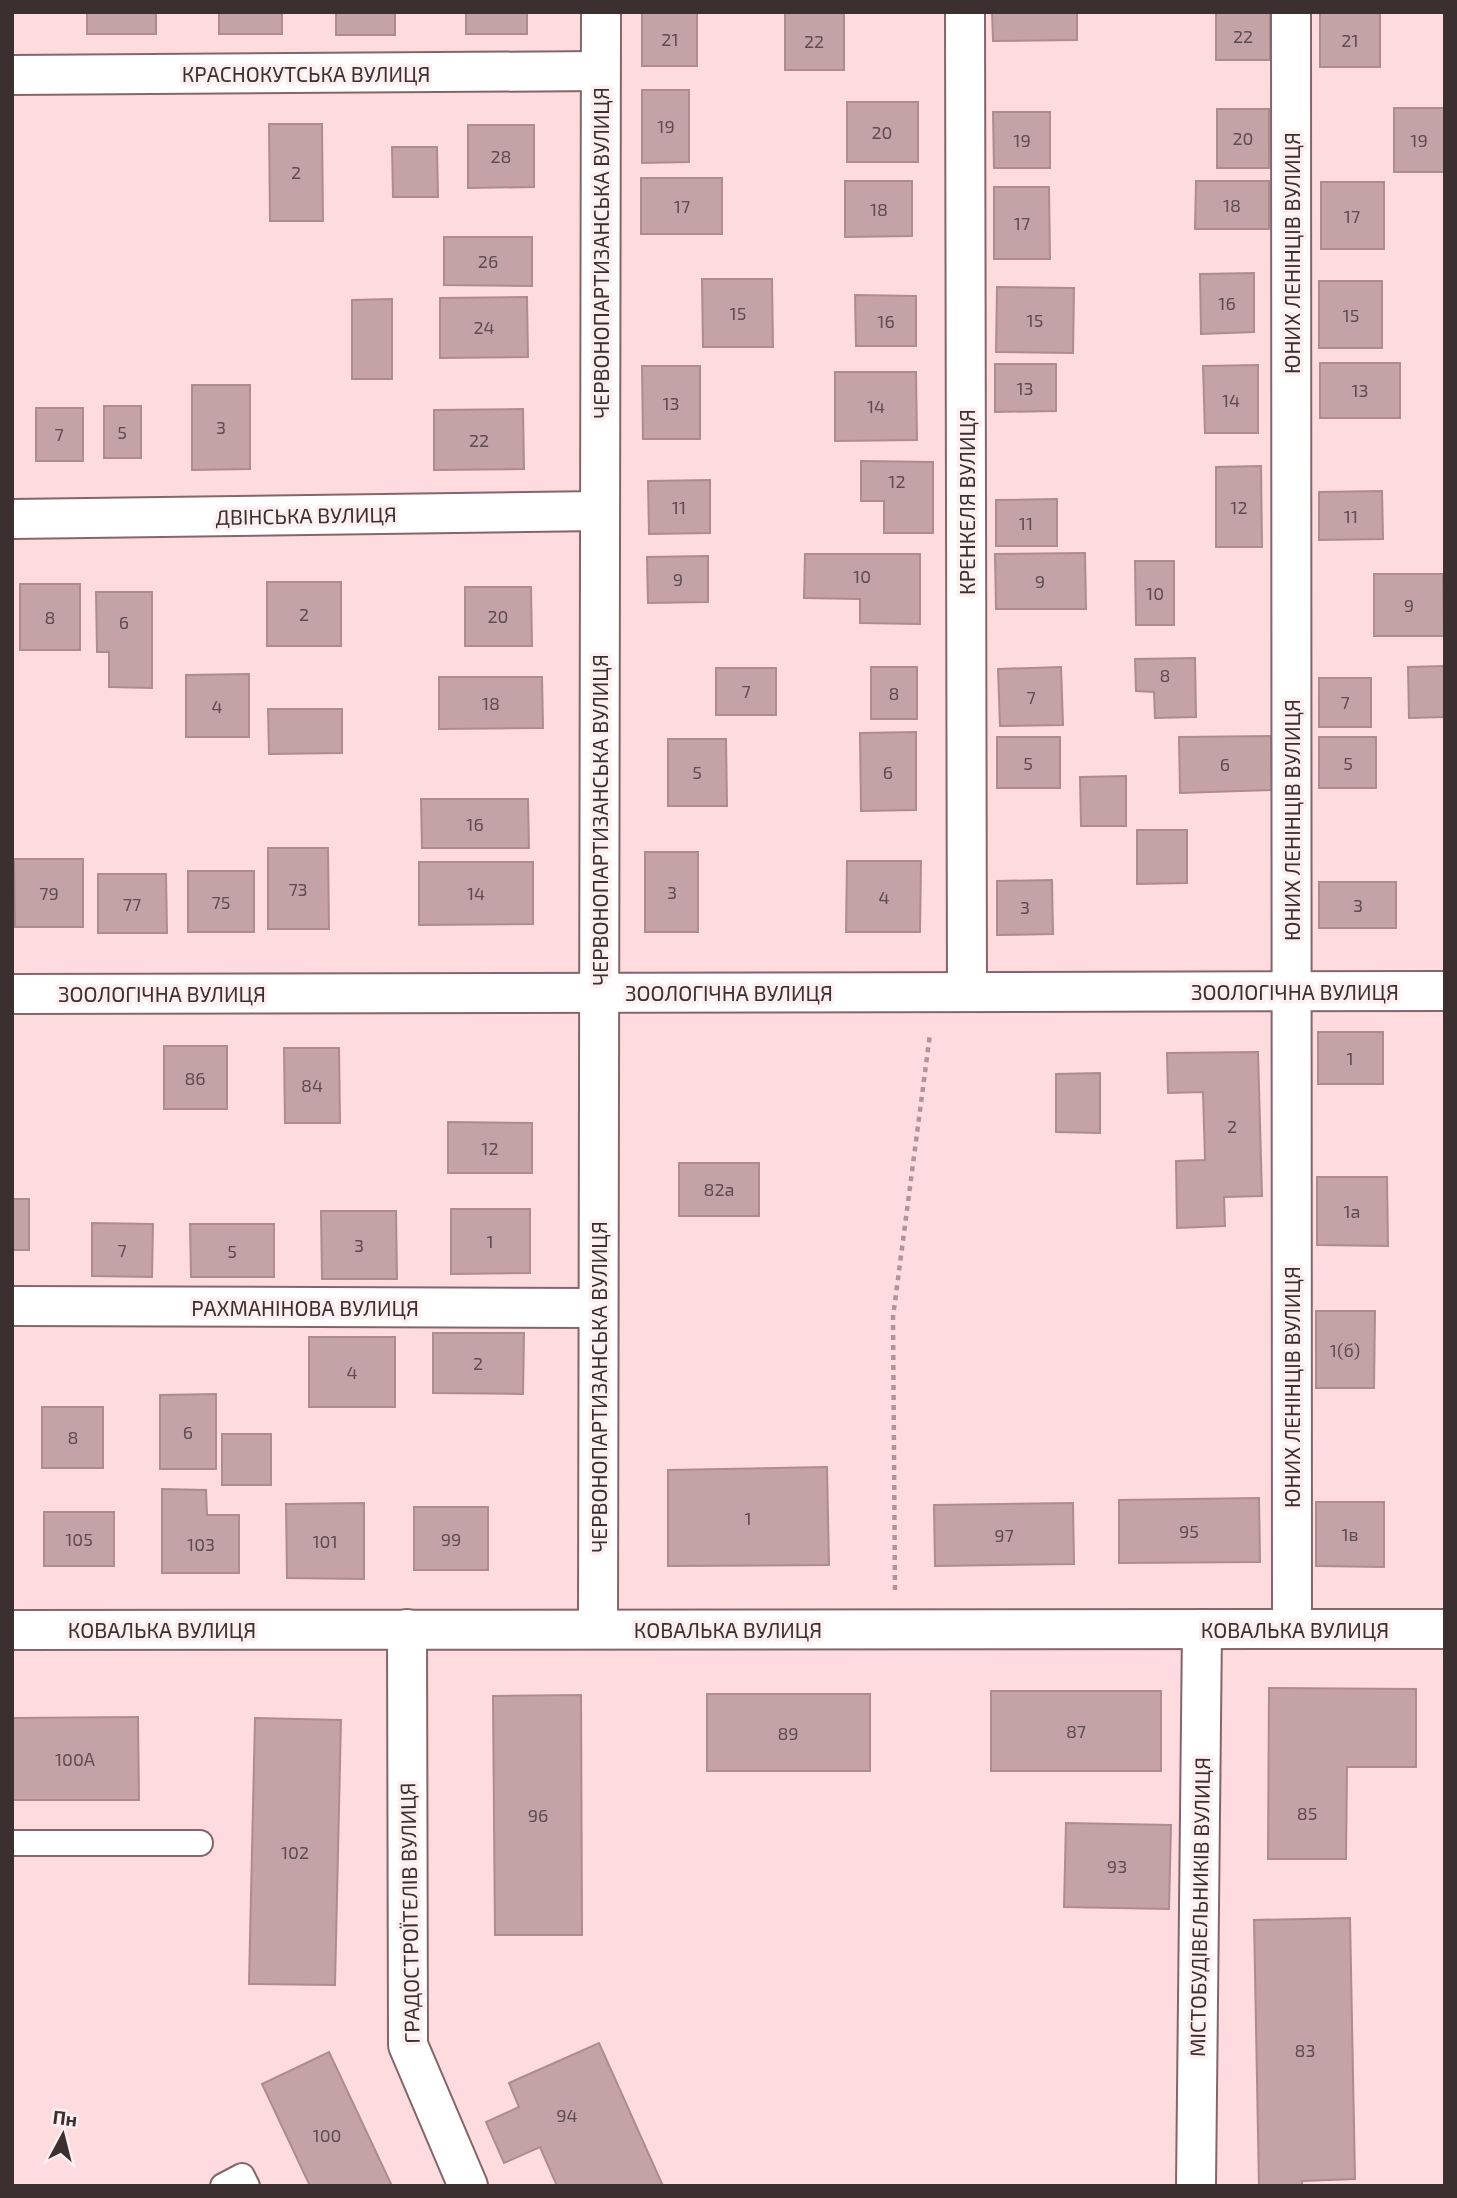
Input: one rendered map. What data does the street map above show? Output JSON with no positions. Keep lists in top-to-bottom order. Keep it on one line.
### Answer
{"streets":{"street":["КРАСНОКУТСЬКА ВУЛИЦЯ","ЧЕРВОНОПАРТИЗАНСЬКА ВУЛИЦЯ","ЮНИХ ЛЕНІНЦІВ ВУЛИЦЯ","КРЕНКЕЛЯ ВУЛИЦЯ","ДВІНСЬКА ВУЛИЦЯ","ЗООЛОГІЧНА ВУЛИЦЯ","РАХМАНІНОВА ВУЛИЦЯ","КОВАЛЬКА ВУЛИЦЯ","МІСТОБУДІВЕЛЬНИКІВ ВУЛИЦЯ","ГРАДОСТРОЇТЕЛIВ ВУЛИЦЯ"]},"crossings":[["КРАСНОКУТСЬКА ВУЛИЦЯ","ЧЕРВОНОПАРТИЗАНСЬКА ВУЛИЦЯ"],["ЧЕРВОНОПАРТИЗАНСЬКА ВУЛИЦЯ","ДВІНСЬКА ВУЛИЦЯ"],["ЧЕРВОНОПАРТИЗАНСЬКА ВУЛИЦЯ","ЗООЛОГІЧНА ВУЛИЦЯ"],["ЧЕРВОНОПАРТИЗАНСЬКА ВУЛИЦЯ","РАХМАНІНОВА ВУЛИЦЯ"],["ЧЕРВОНОПАРТИЗАНСЬКА ВУЛИЦЯ","КОВАЛЬКА ВУЛИЦЯ"],["ЮНИХ ЛЕНІНЦІВ ВУЛИЦЯ","ЗООЛОГІЧНА ВУЛИЦЯ"],["ЮНИХ ЛЕНІНЦІВ ВУЛИЦЯ","КОВАЛЬКА ВУЛИЦЯ"],["КРЕНКЕЛЯ ВУЛИЦЯ","ЗООЛОГІЧНА ВУЛИЦЯ"],["КОВАЛЬКА ВУЛИЦЯ","МІСТОБУДІВЕЛЬНИКІВ ВУЛИЦЯ"],["КОВАЛЬКА ВУЛИЦЯ","ГРАДОСТРОЇТЕЛIВ ВУЛИЦЯ"]],"house_numbers":["22","21","21","22","19","20","20","19","19","28","2","18","17","18","17","17","26","16","15","15","15","16","24","13","13","14","13","14","3","5","7","22","12","11","12","11","11","10","9","9","10","9","2","20","8","6","8","7","8","7","7","18","4","5","5","6","5","6","16","73","3","79","14","4","75","77","3","3","1","86","84","2","12","82а","1а","1","3","7","5","1(б)","2","4","6","8","1","95","1в","97","105","99","101","103","87","89","100А","85","96","102","93","83","94","100"],"north":"top"}
